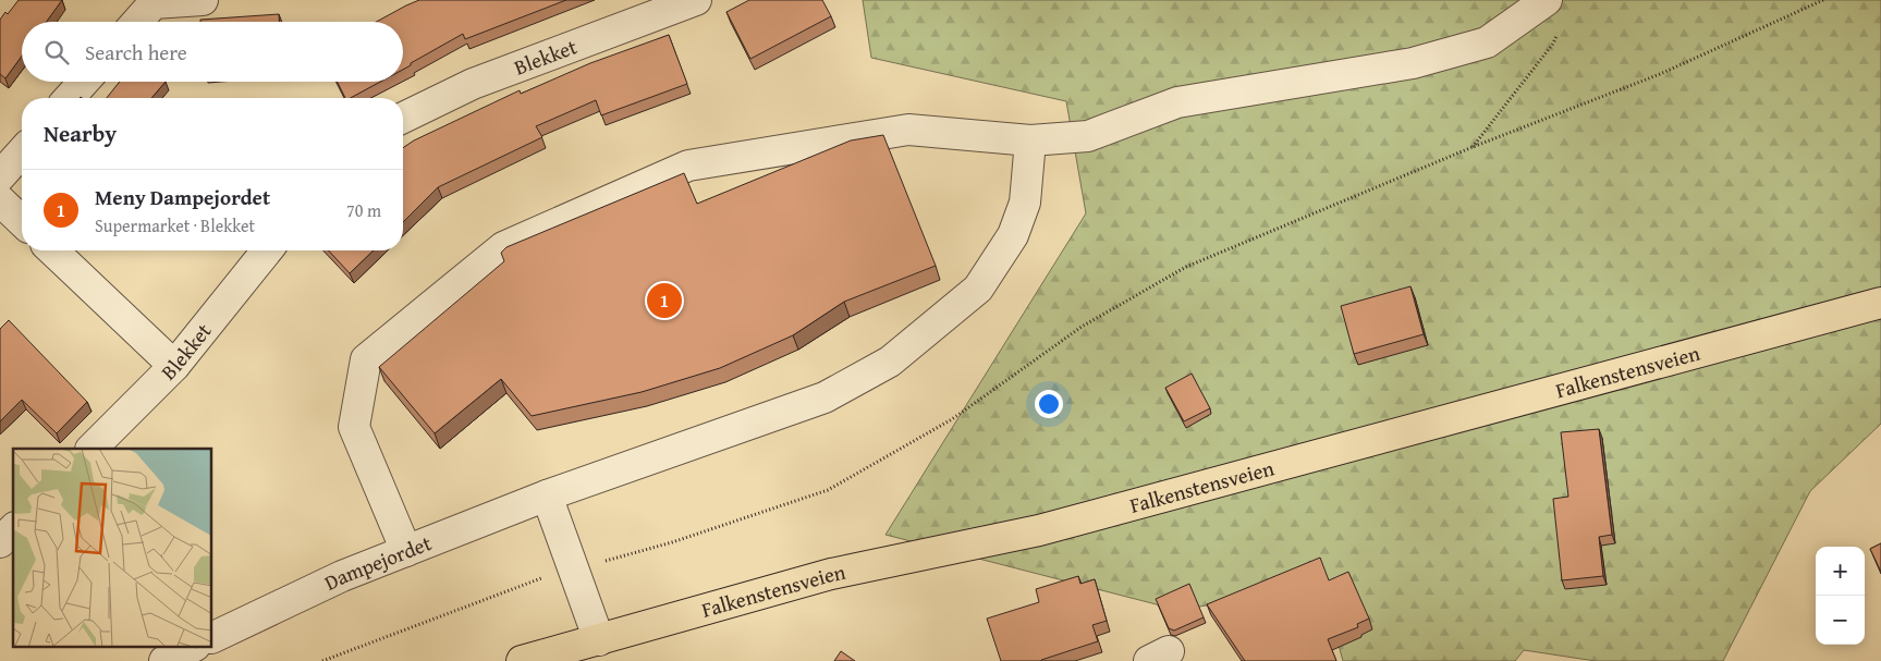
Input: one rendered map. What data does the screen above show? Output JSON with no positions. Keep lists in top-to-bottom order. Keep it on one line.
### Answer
{"streets":{"main road":["Falkenstensveien"],"street":["Blekket","Dampejordet"]},"page":{"search":"Search here","heading":"Nearby","list":[{"mark":"1","name":"Meny Dampejordet","note":"Supermarket · Blekket","value":"70 m"}],"pins":"1","map_buttons":["+","−"]}}
